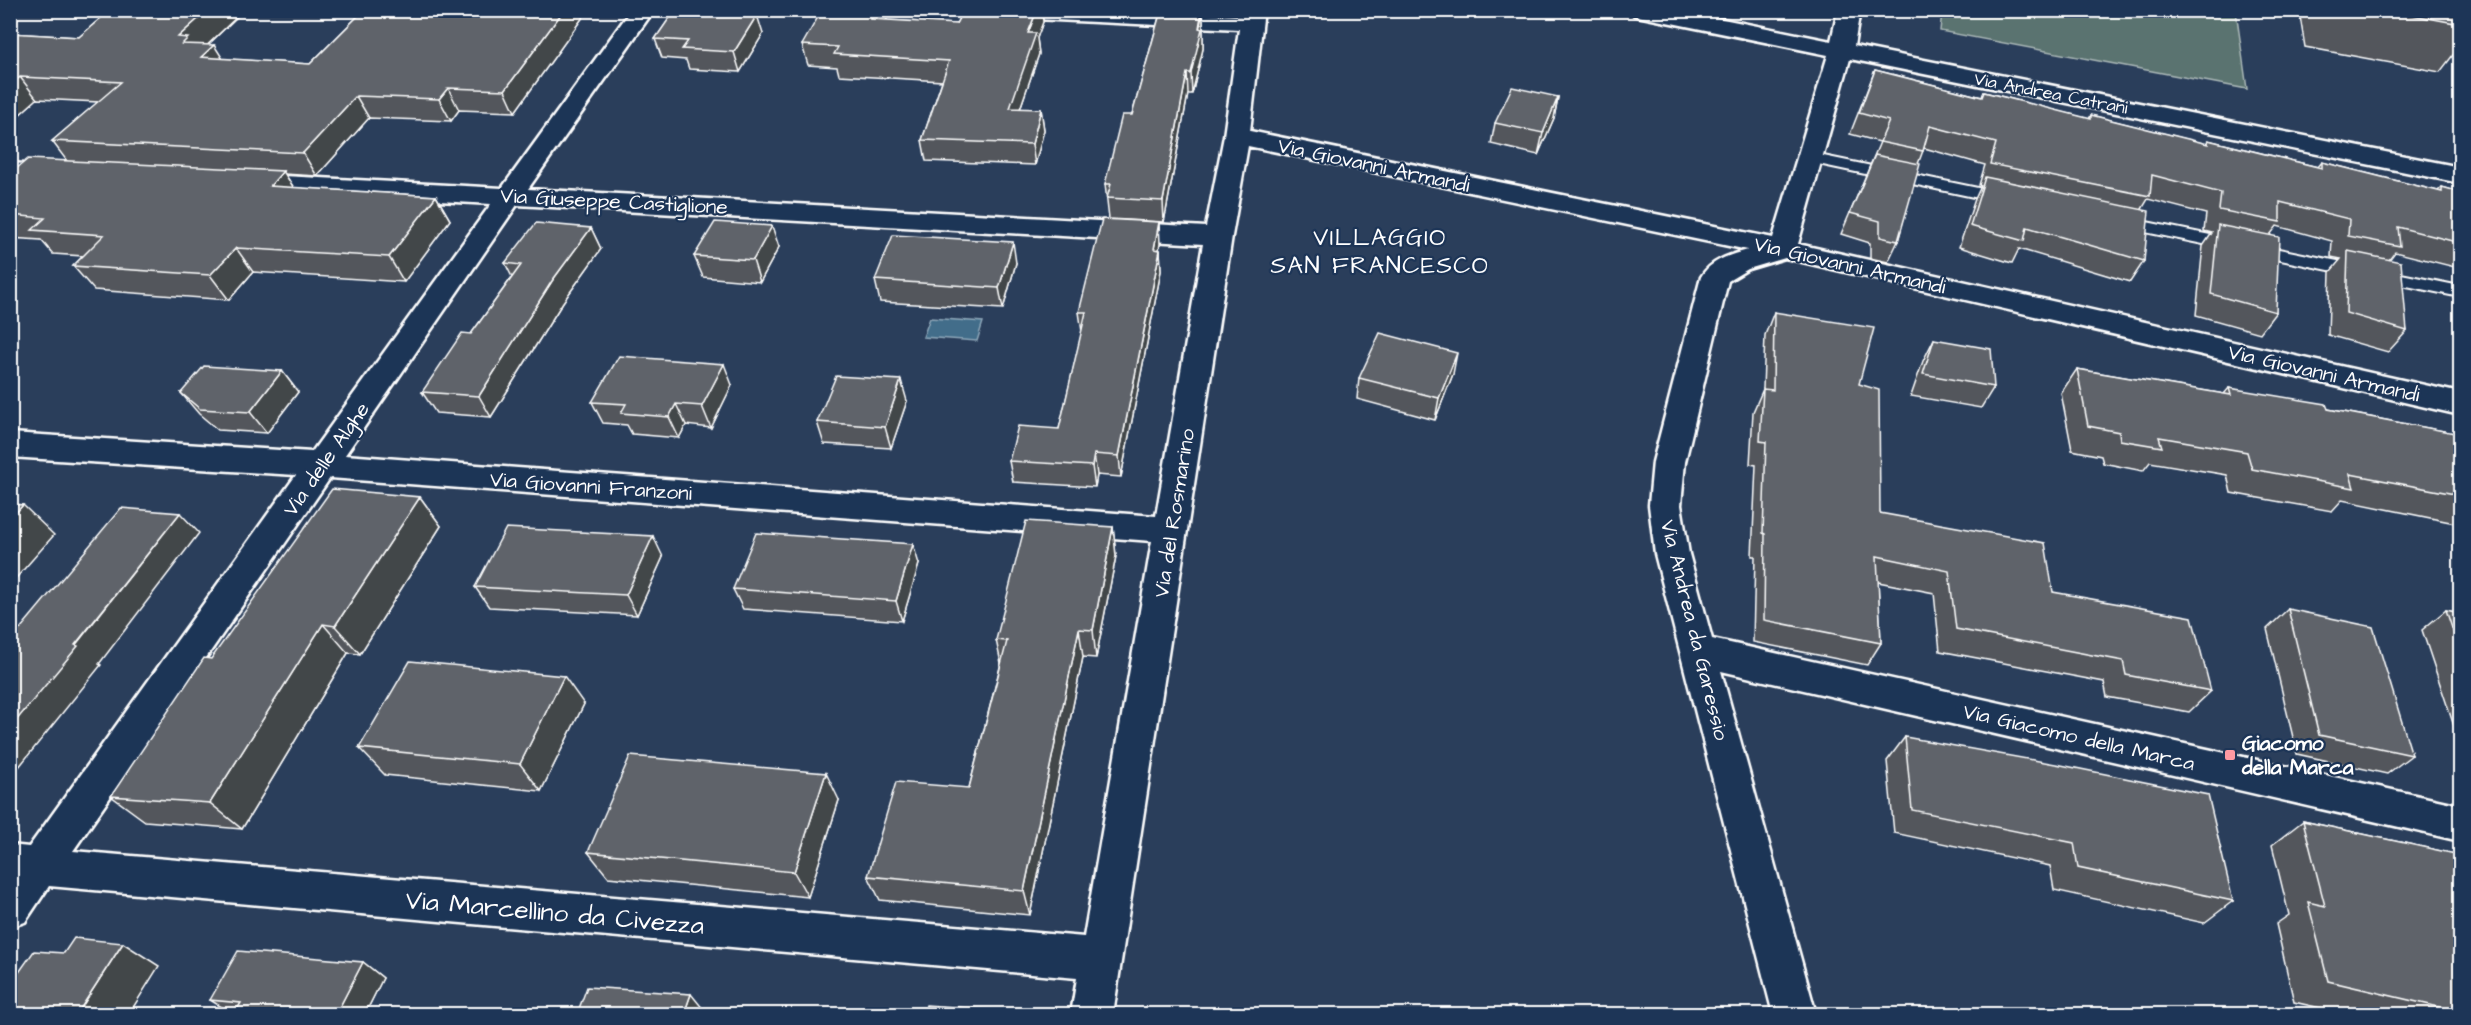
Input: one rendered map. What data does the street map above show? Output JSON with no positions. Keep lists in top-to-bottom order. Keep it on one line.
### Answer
{"streets":{"street":["Via Andrea Catrani","Via Giovanni Armandi","Via Giuseppe Castiglione","Via delle Alghe","Via Giovanni Franzoni","Via del Rosmarino","Via Andrea da Garessio","Via Giacomo della Marca","Via Marcellino da Civezza"]},"crossings":[["Via Giovanni Armandi","Via del Rosmarino"],["Via Giovanni Armandi","Via Andrea da Garessio"],["Via Giuseppe Castiglione","Via delle Alghe"],["Via Giuseppe Castiglione","Via del Rosmarino"],["Via delle Alghe","Via Giovanni Franzoni"],["Via delle Alghe","Via Marcellino da Civezza"],["Via Giovanni Franzoni","Via del Rosmarino"],["Via del Rosmarino","Via Marcellino da Civezza"],["Via Andrea da Garessio","Via Giacomo della Marca"]],"districts":["VILLAGGIO SAN FRANCESCO"],"places":{"transit":["Giacomo della Marca"]}}
